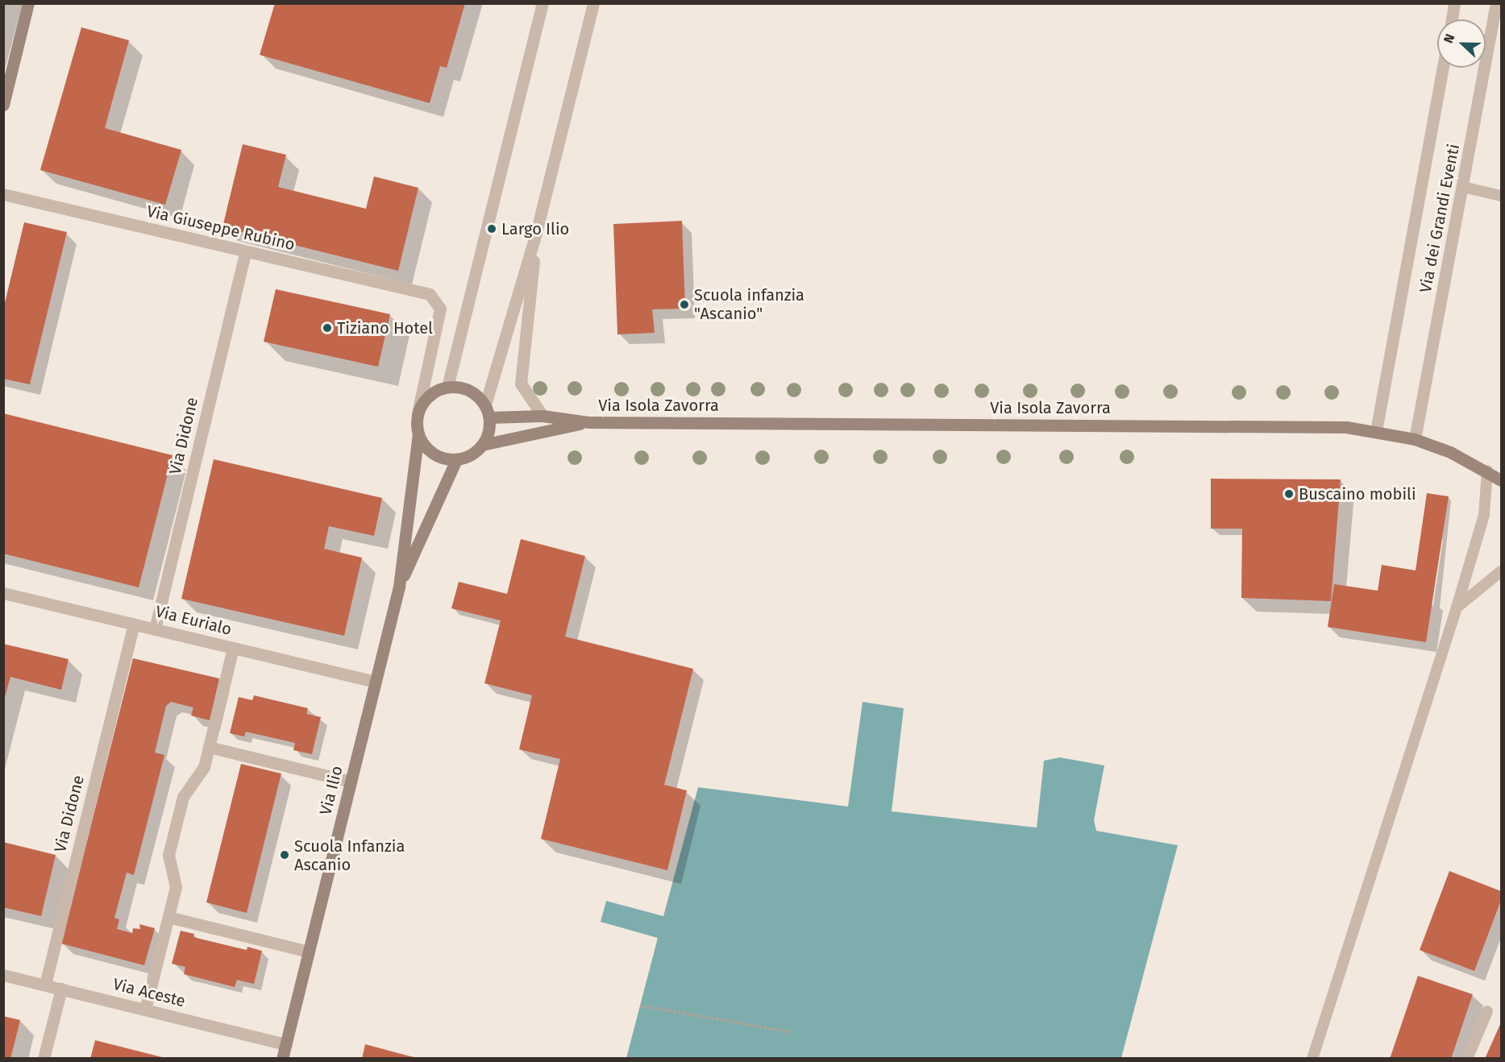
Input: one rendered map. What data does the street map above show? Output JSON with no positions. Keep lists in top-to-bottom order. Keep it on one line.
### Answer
{"streets":{"main road":["Via Isola Zavorra","Via Ilio"],"street":["Via dei Grandi Eventi","Via Giuseppe Rubino","Via Didone","Via Eurialo","Via Aceste"]},"crossings":[["Via dei Grandi Eventi","Via Isola Zavorra"],["Via Giuseppe Rubino","Via Isola Zavorra"],["Via Giuseppe Rubino","Via Didone"],["Via Giuseppe Rubino","Via Ilio"],["Via Isola Zavorra","Via Ilio"],["Via Didone","Via Eurialo"],["Via Didone","Via Aceste"],["Via Eurialo","Via Ilio"],["Via Ilio","Via Aceste"]],"places":["Largo Ilio","Scuola infanzia \"Ascanio\"","Tiziano Hotel","Buscaino mobili","Scuola Infanzia Ascanio"],"north":"left"}
